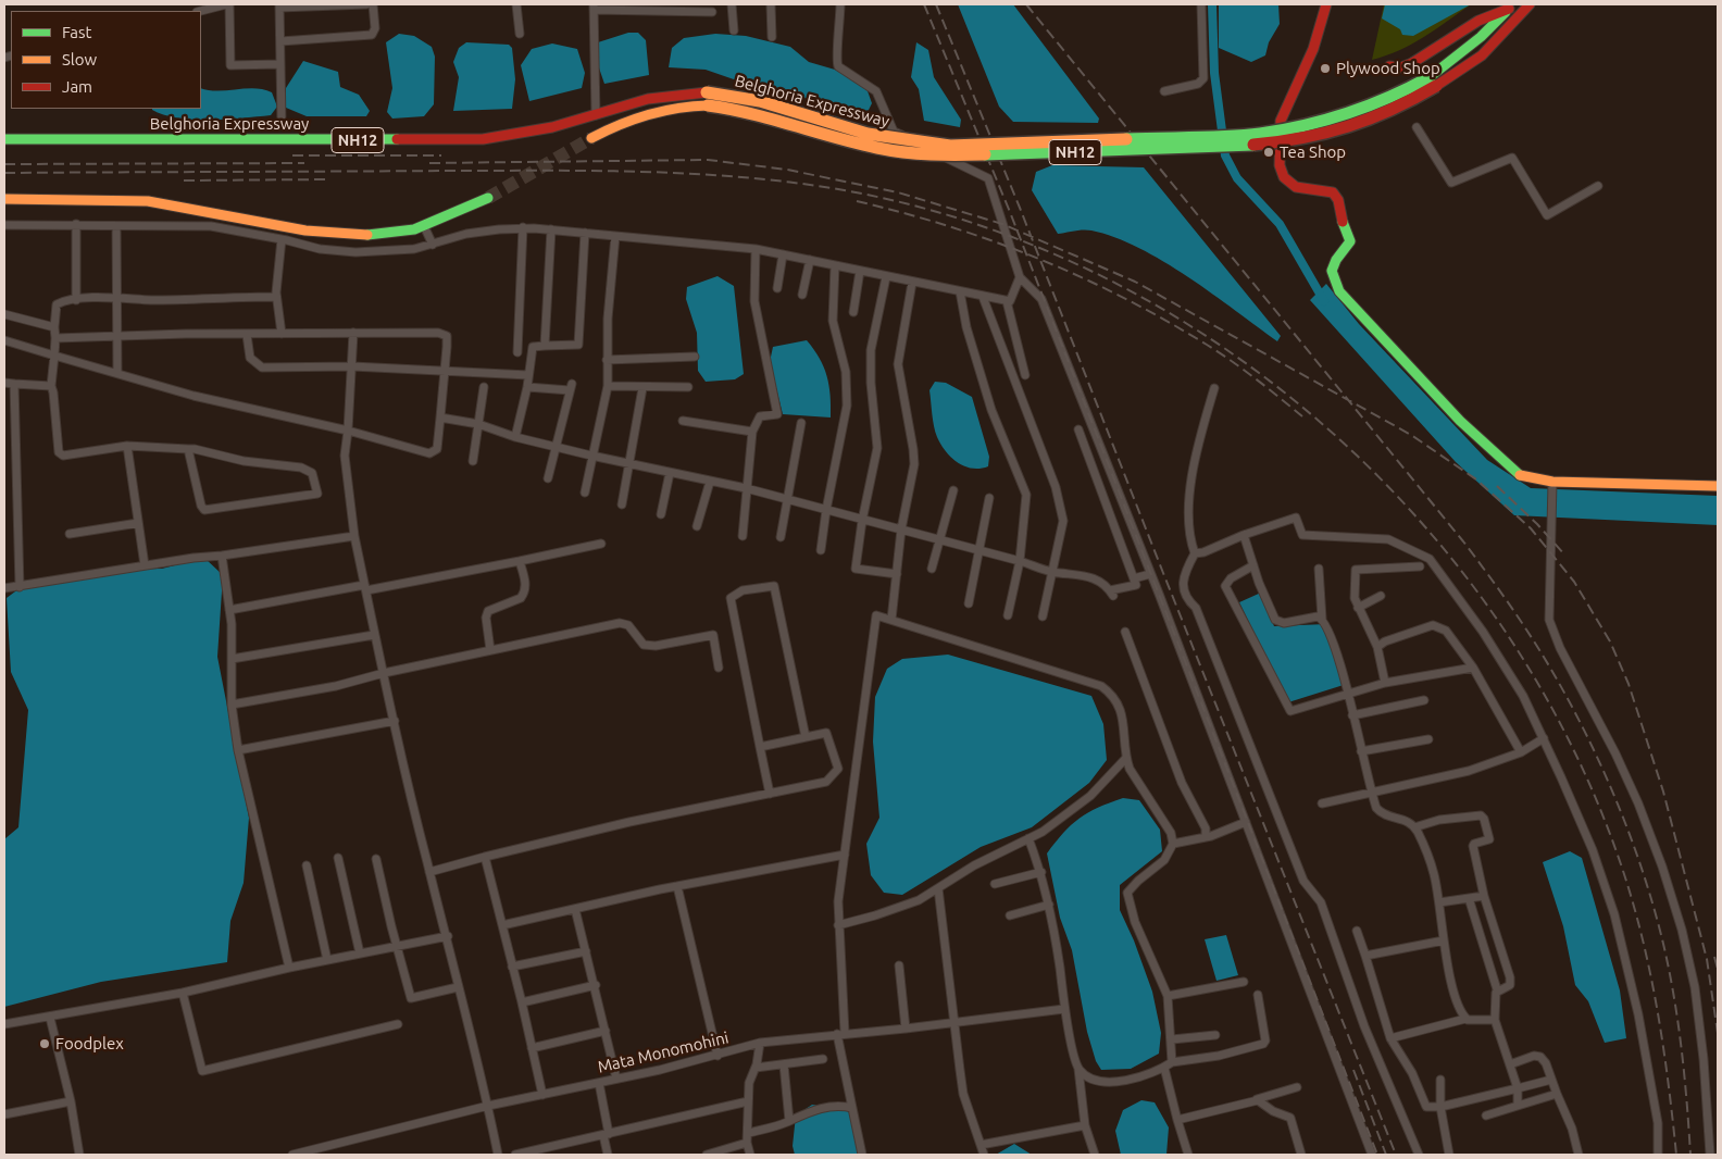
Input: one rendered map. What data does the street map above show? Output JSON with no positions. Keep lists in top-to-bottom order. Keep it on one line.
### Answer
{"streets":{"main road":["Belghoria Expressway","NH12"],"street":["Mata Monomohini"]},"places":["Plywood Shop","Tea Shop","Foodplex"],"legend":["Fast","Slow","Jam"]}
